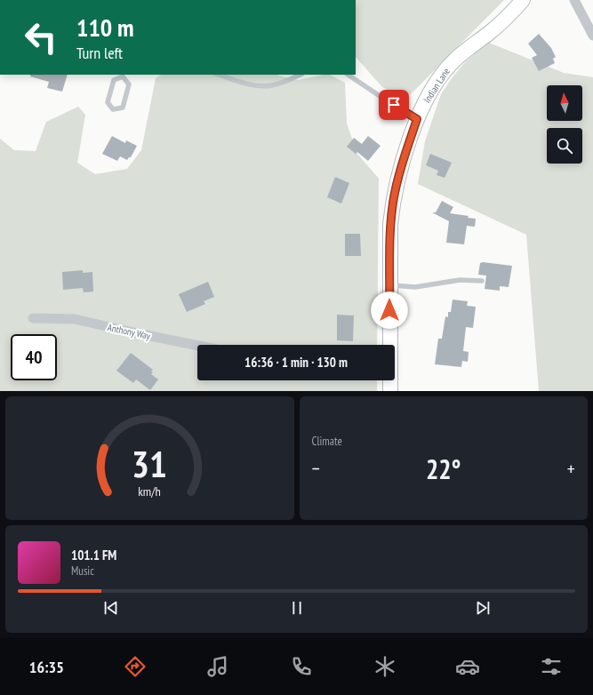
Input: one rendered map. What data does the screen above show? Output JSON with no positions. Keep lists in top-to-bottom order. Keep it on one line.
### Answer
{"streets":{"street":["Indian Lane","Anthony Way"]},"north":"top","page":{"turn":["110 m","Turn left"],"limit":"40","trip":"16:36 · 1 min · 130 m","tile":"Climate","heat":["−","22°","+"],"song":["101.1 FM","Music"],"tabs":"16:35","gauge":["31","km/h"]}}
